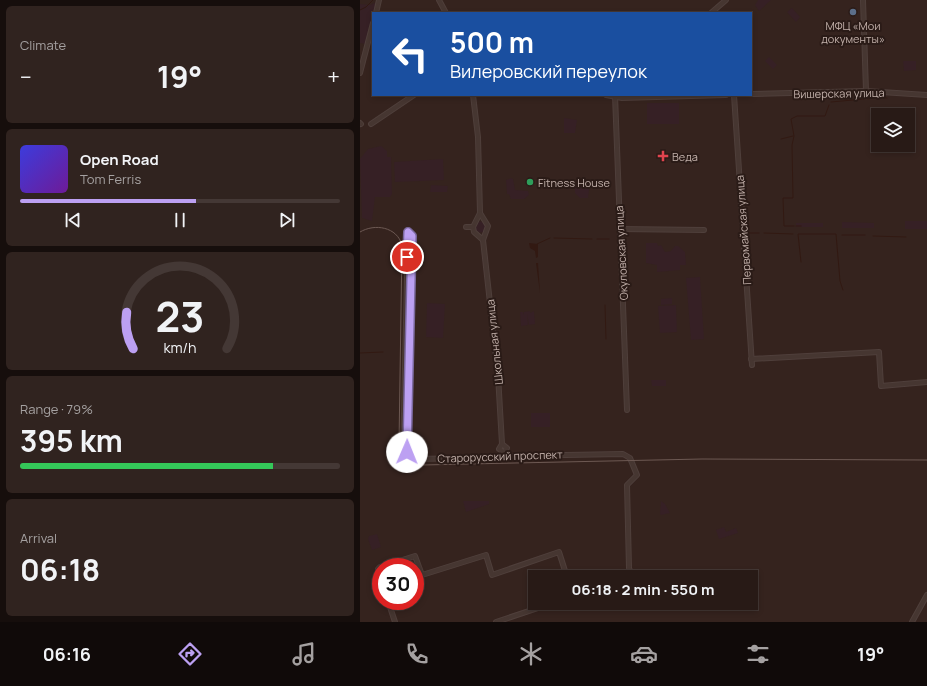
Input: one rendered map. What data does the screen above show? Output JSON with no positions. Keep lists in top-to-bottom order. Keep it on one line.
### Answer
{"streets":{"street":["Вишерская улица","Первомайская улица","Окуловская улица","Школьная улица","Старорусский проспект"]},"crossings":[["Школьная улица","Старорусский проспект"]],"places":{"other":["МФЦ «Мои документы»","Fitness House"],"health":["Веда"]},"page":{"tile":["Climate",["Range · 79%","395 km"],["Arrival","06:18"]],"turn":["500 m","Вилеровский переулок"],"heat":["−","19°","+"],"song":["Open Road","Tom Ferris"],"limit":"30","trip":"06:18 · 2 min · 550 m","tabs":["06:16","19°"],"gauge":["23","km/h"]}}
